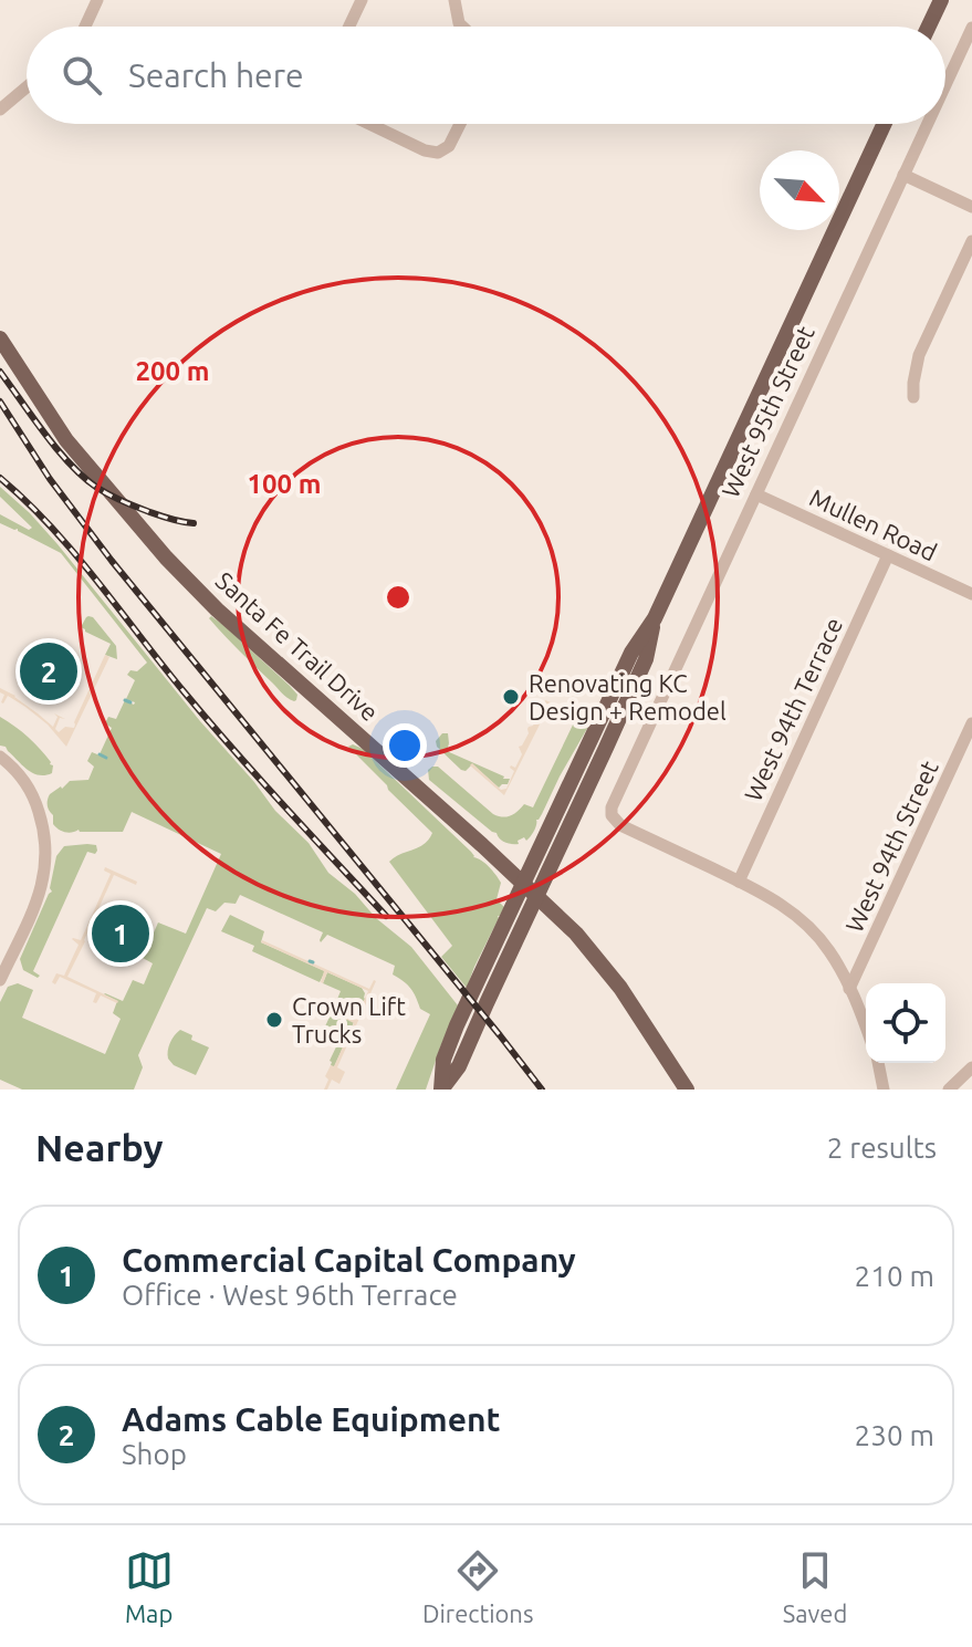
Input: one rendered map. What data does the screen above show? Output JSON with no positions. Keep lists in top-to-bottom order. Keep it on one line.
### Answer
{"streets":{"main road":["West 95th Street","Santa Fe Trail Drive"],"street":["Mullen Road","West 94th Terrace","West 94th Street"]},"crossings":[["West 95th Street","Mullen Road"],["West 95th Street","Santa Fe Trail Drive"],["West 95th Street","West 94th Terrace"],["Mullen Road","West 94th Terrace"]],"places":["Renovating KC Design + Remodel","Crown Lift Trucks"],"north":"bottom right","page":{"search":"Search here","pins":["2","1"],"heading":["Nearby","2 results"],"list":[{"mark":"1","name":"Commercial Capital Company","note":"Office · West 96th Terrace","value":"210 m"},{"mark":"2","name":"Adams Cable Equipment","note":"Shop","value":"230 m"}],"nav":["Map","Directions","Saved"]},"rings":["200 m","100 m"]}
